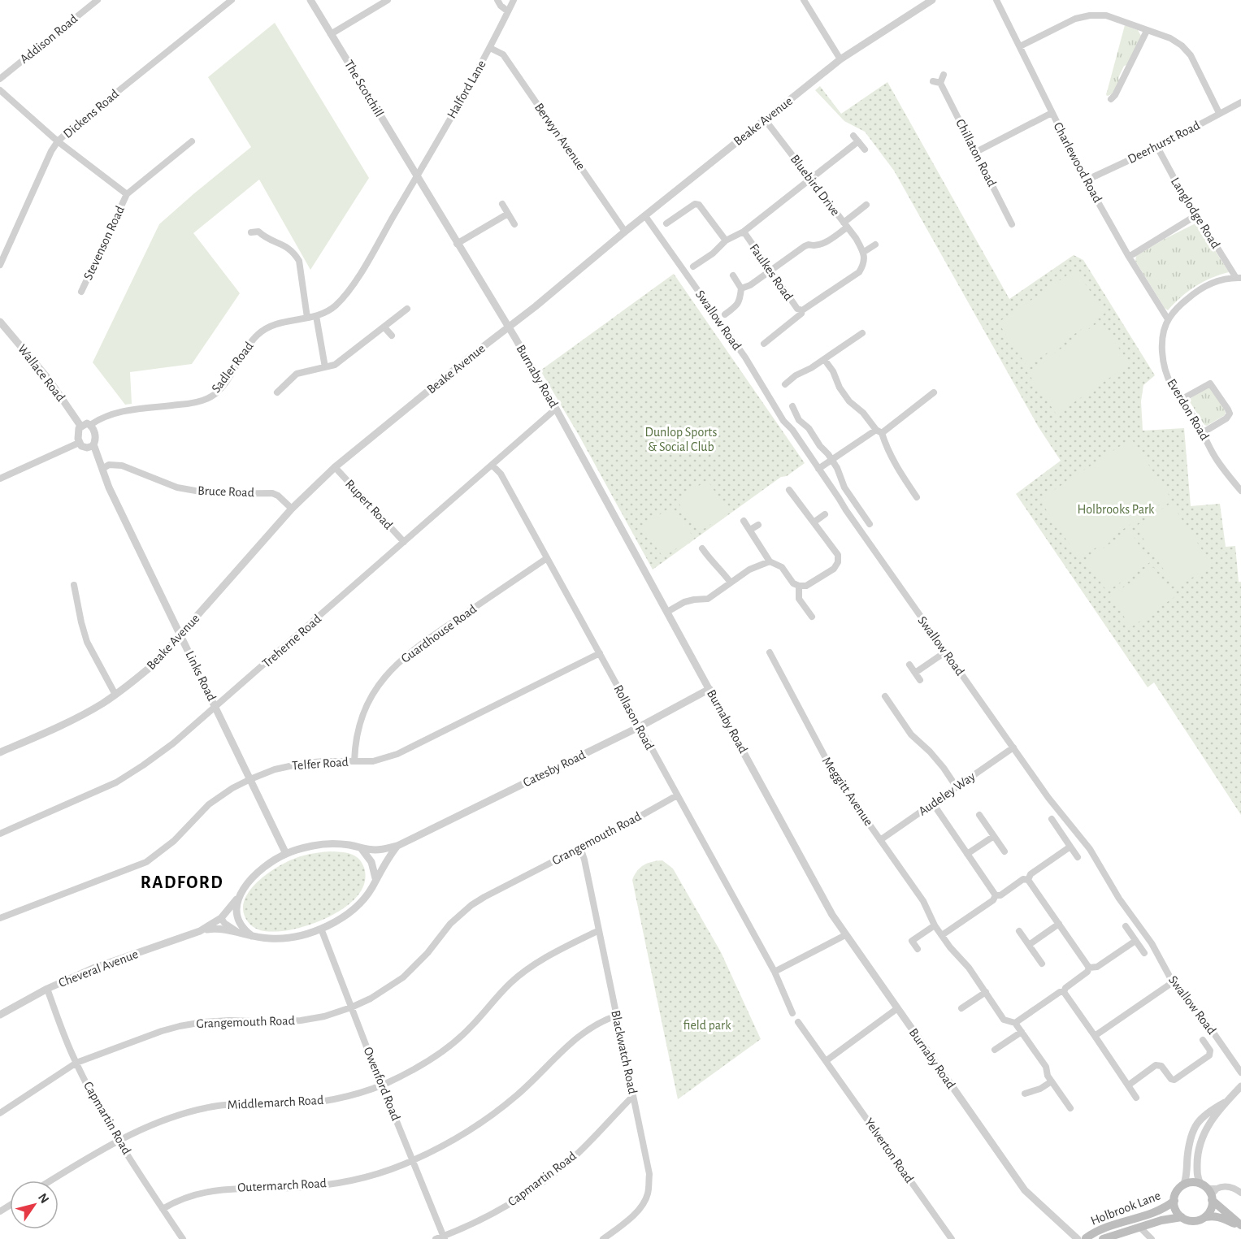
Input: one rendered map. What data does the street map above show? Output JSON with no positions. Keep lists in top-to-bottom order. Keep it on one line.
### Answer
{"streets":{"main road":["Holbrook Lane"],"street":["Addison Road","The Scotchill","Halford Lane","Dickens Road","Beake Avenue","Berwyn Avenue","Deerhurst Road","Chillaton Road","Charlewood Road","Bluebird Drive","Langlodge Road","Stevenson Road","Faulkes Road","Swallow Road","Sadler Road","Wallace Road","Burnaby Road","Everdon Road","Bruce Road","Rupert Road","Guardhouse Road","Treherne Road","Links Road","Rollason Road","Telfer Road","Catesby Road","Meggitt Avenue","Audeley Way","Grangemouth Road","Cheveral Avenue","Blackwatch Road","Owenford Road","Middlemarch Road","Capmartin Road","Yelverton Road","Outermarch Road"]},"crossings":[["The Scotchill","Halford Lane"],["The Scotchill","Sadler Road"],["The Scotchill","Burnaby Road"],["Halford Lane","Berwyn Avenue"],["Halford Lane","Sadler Road"],["Halford Lane","Burnaby Road"],["Dickens Road","Stevenson Road"],["Beake Avenue","Berwyn Avenue"],["Beake Avenue","Bluebird Drive"],["Beake Avenue","Swallow Road"],["Beake Avenue","Burnaby Road"],["Beake Avenue","Bruce Road"],["Beake Avenue","Rupert Road"],["Beake Avenue","Links Road"],["Deerhurst Road","Charlewood Road"],["Deerhurst Road","Langlodge Road"],["Charlewood Road","Everdon Road"],["Swallow Road","Audeley Way"],["Sadler Road","Wallace Road"],["Sadler Road","Burnaby Road"],["Sadler Road","Links Road"],["Wallace Road","Links Road"],["Burnaby Road","Treherne Road"],["Burnaby Road","Catesby Road"],["Burnaby Road","Holbrook Lane"],["Bruce Road","Links Road"],["Rupert Road","Treherne Road"],["Guardhouse Road","Rollason Road"],["Guardhouse Road","Telfer Road"],["Treherne Road","Links Road"],["Treherne Road","Rollason Road"],["Links Road","Telfer Road"],["Links Road","Catesby Road"],["Links Road","Cheveral Avenue"],["Links Road","Owenford Road"],["Rollason Road","Telfer Road"],["Rollason Road","Catesby Road"],["Rollason Road","Grangemouth Road"],["Catesby Road","Cheveral Avenue"],["Catesby Road","Owenford Road"],["Meggitt Avenue","Audeley Way"],["Grangemouth Road","Blackwatch Road"],["Grangemouth Road","Owenford Road"],["Grangemouth Road","Capmartin Road"],["Cheveral Avenue","Owenford Road"],["Cheveral Avenue","Capmartin Road"],["Blackwatch Road","Middlemarch Road"],["Blackwatch Road","Capmartin Road"],["Blackwatch Road","Outermarch Road"],["Owenford Road","Middlemarch Road"],["Owenford Road","Capmartin Road"],["Owenford Road","Outermarch Road"],["Middlemarch Road","Capmartin Road"],["Capmartin Road","Outermarch Road"]],"districts":["RADFORD"],"parks":["Dunlop Sports & Social Club","Holbrooks Park","field park"],"north":"top right"}
